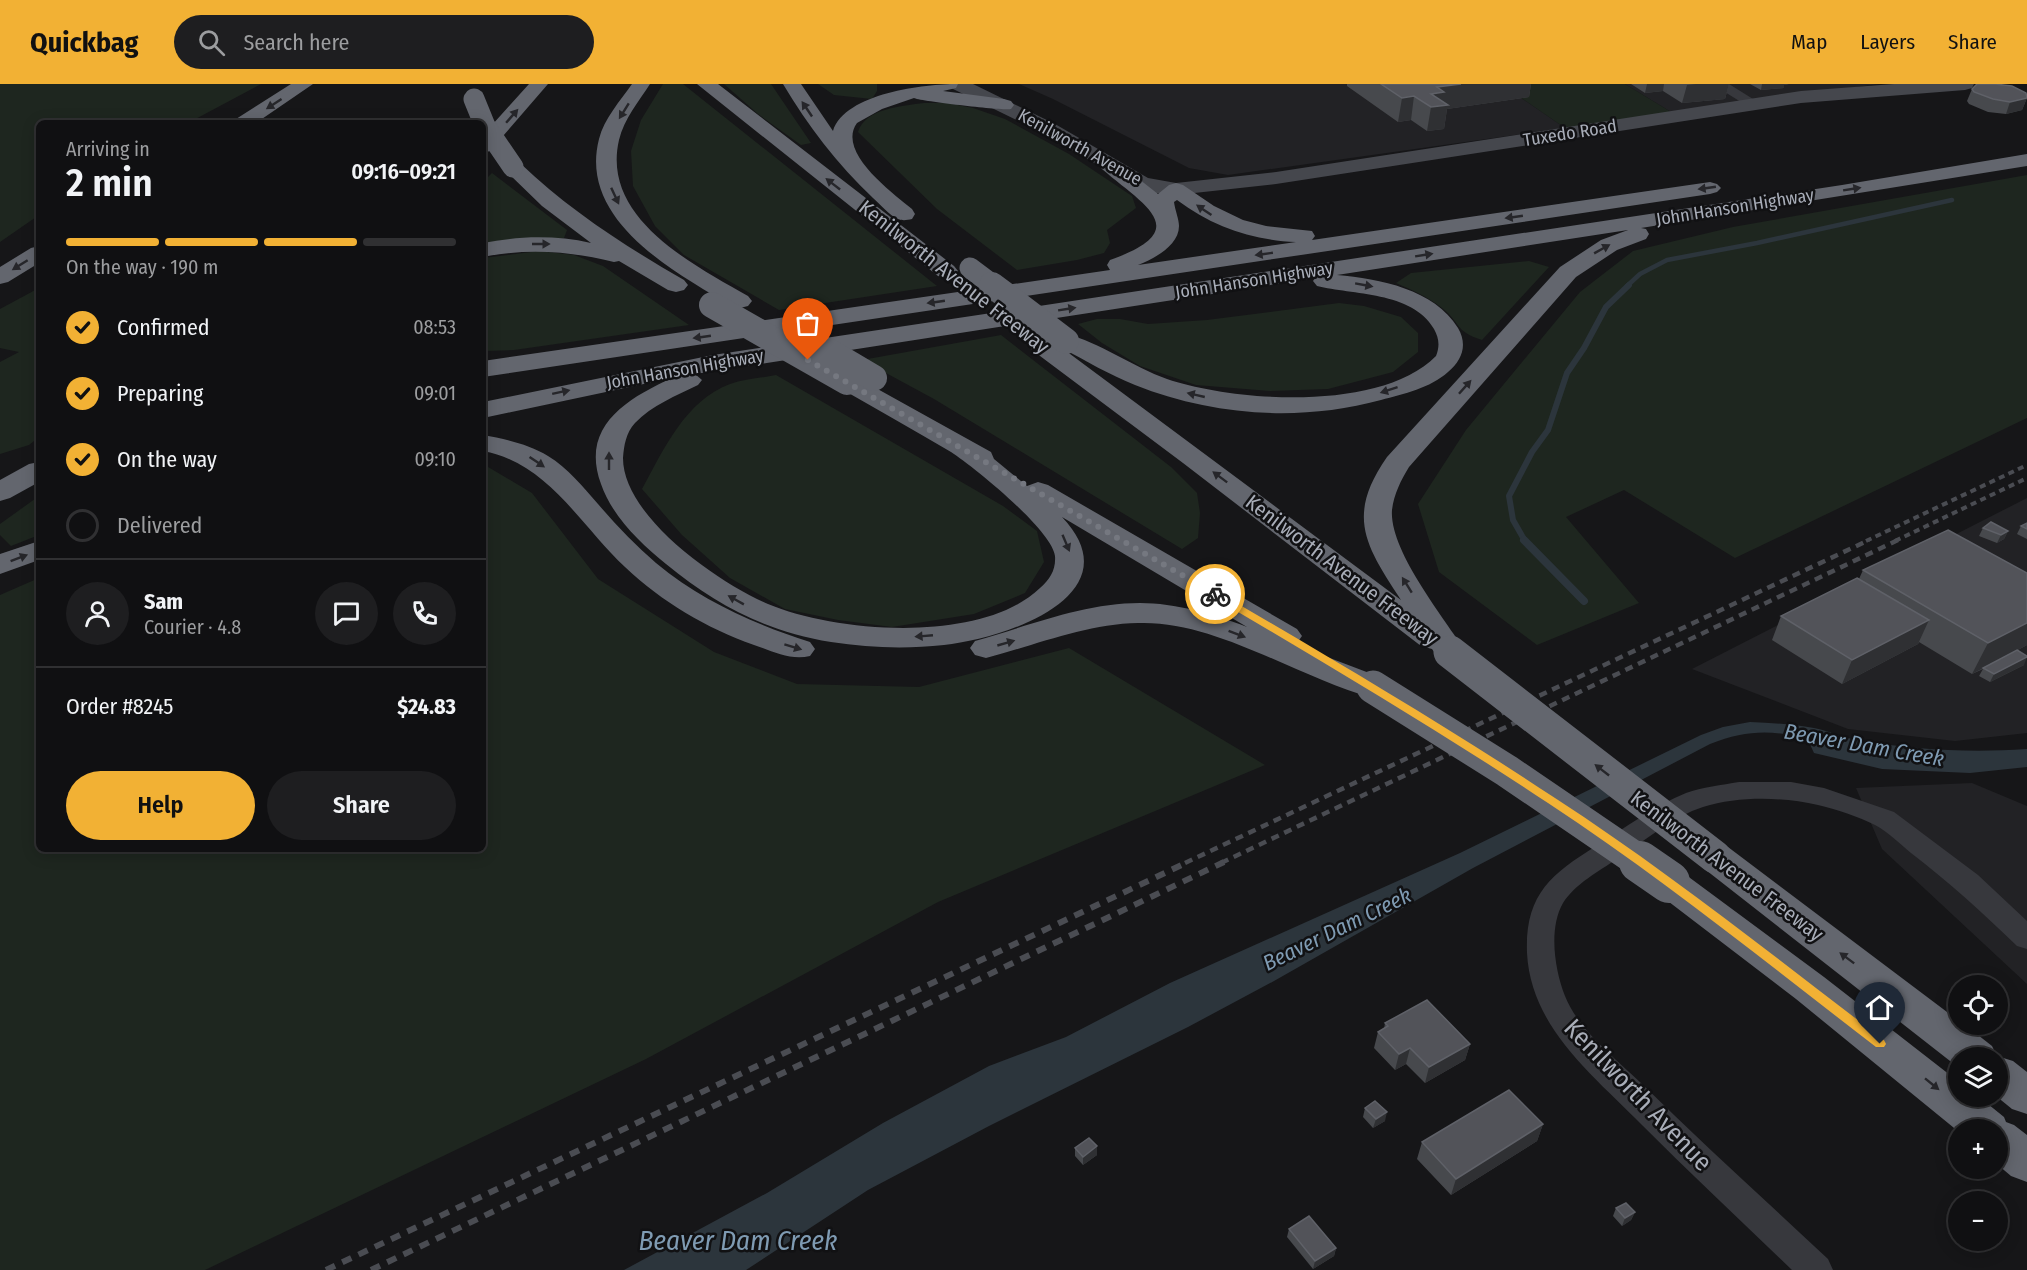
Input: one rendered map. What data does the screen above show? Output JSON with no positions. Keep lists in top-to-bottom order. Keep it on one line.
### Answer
{"streets":{"highway":["John Hanson Highway","Kenilworth Avenue Freeway"],"main road":["Tuxedo Road","Kenilworth Avenue"]},"crossings":[["Tuxedo Road","Kenilworth Avenue"]],"water":["Beaver Dam Creek"],"page":{"header":"Quickbag","search":"Search here","nav":["Map","Layers","Share"],"heading":["2 min","Arriving in","09:16–09:21"],"panel":["Sam","Courier · 4.8","Order #8245","$24.83"],"bar":"On the way · 190 m","list":[["Confirmed","08:53"],["Preparing","09:01"],["On the way","09:10"],"Delivered"],"buttons":["Help","Share"],"map_buttons":["+","−"]}}
